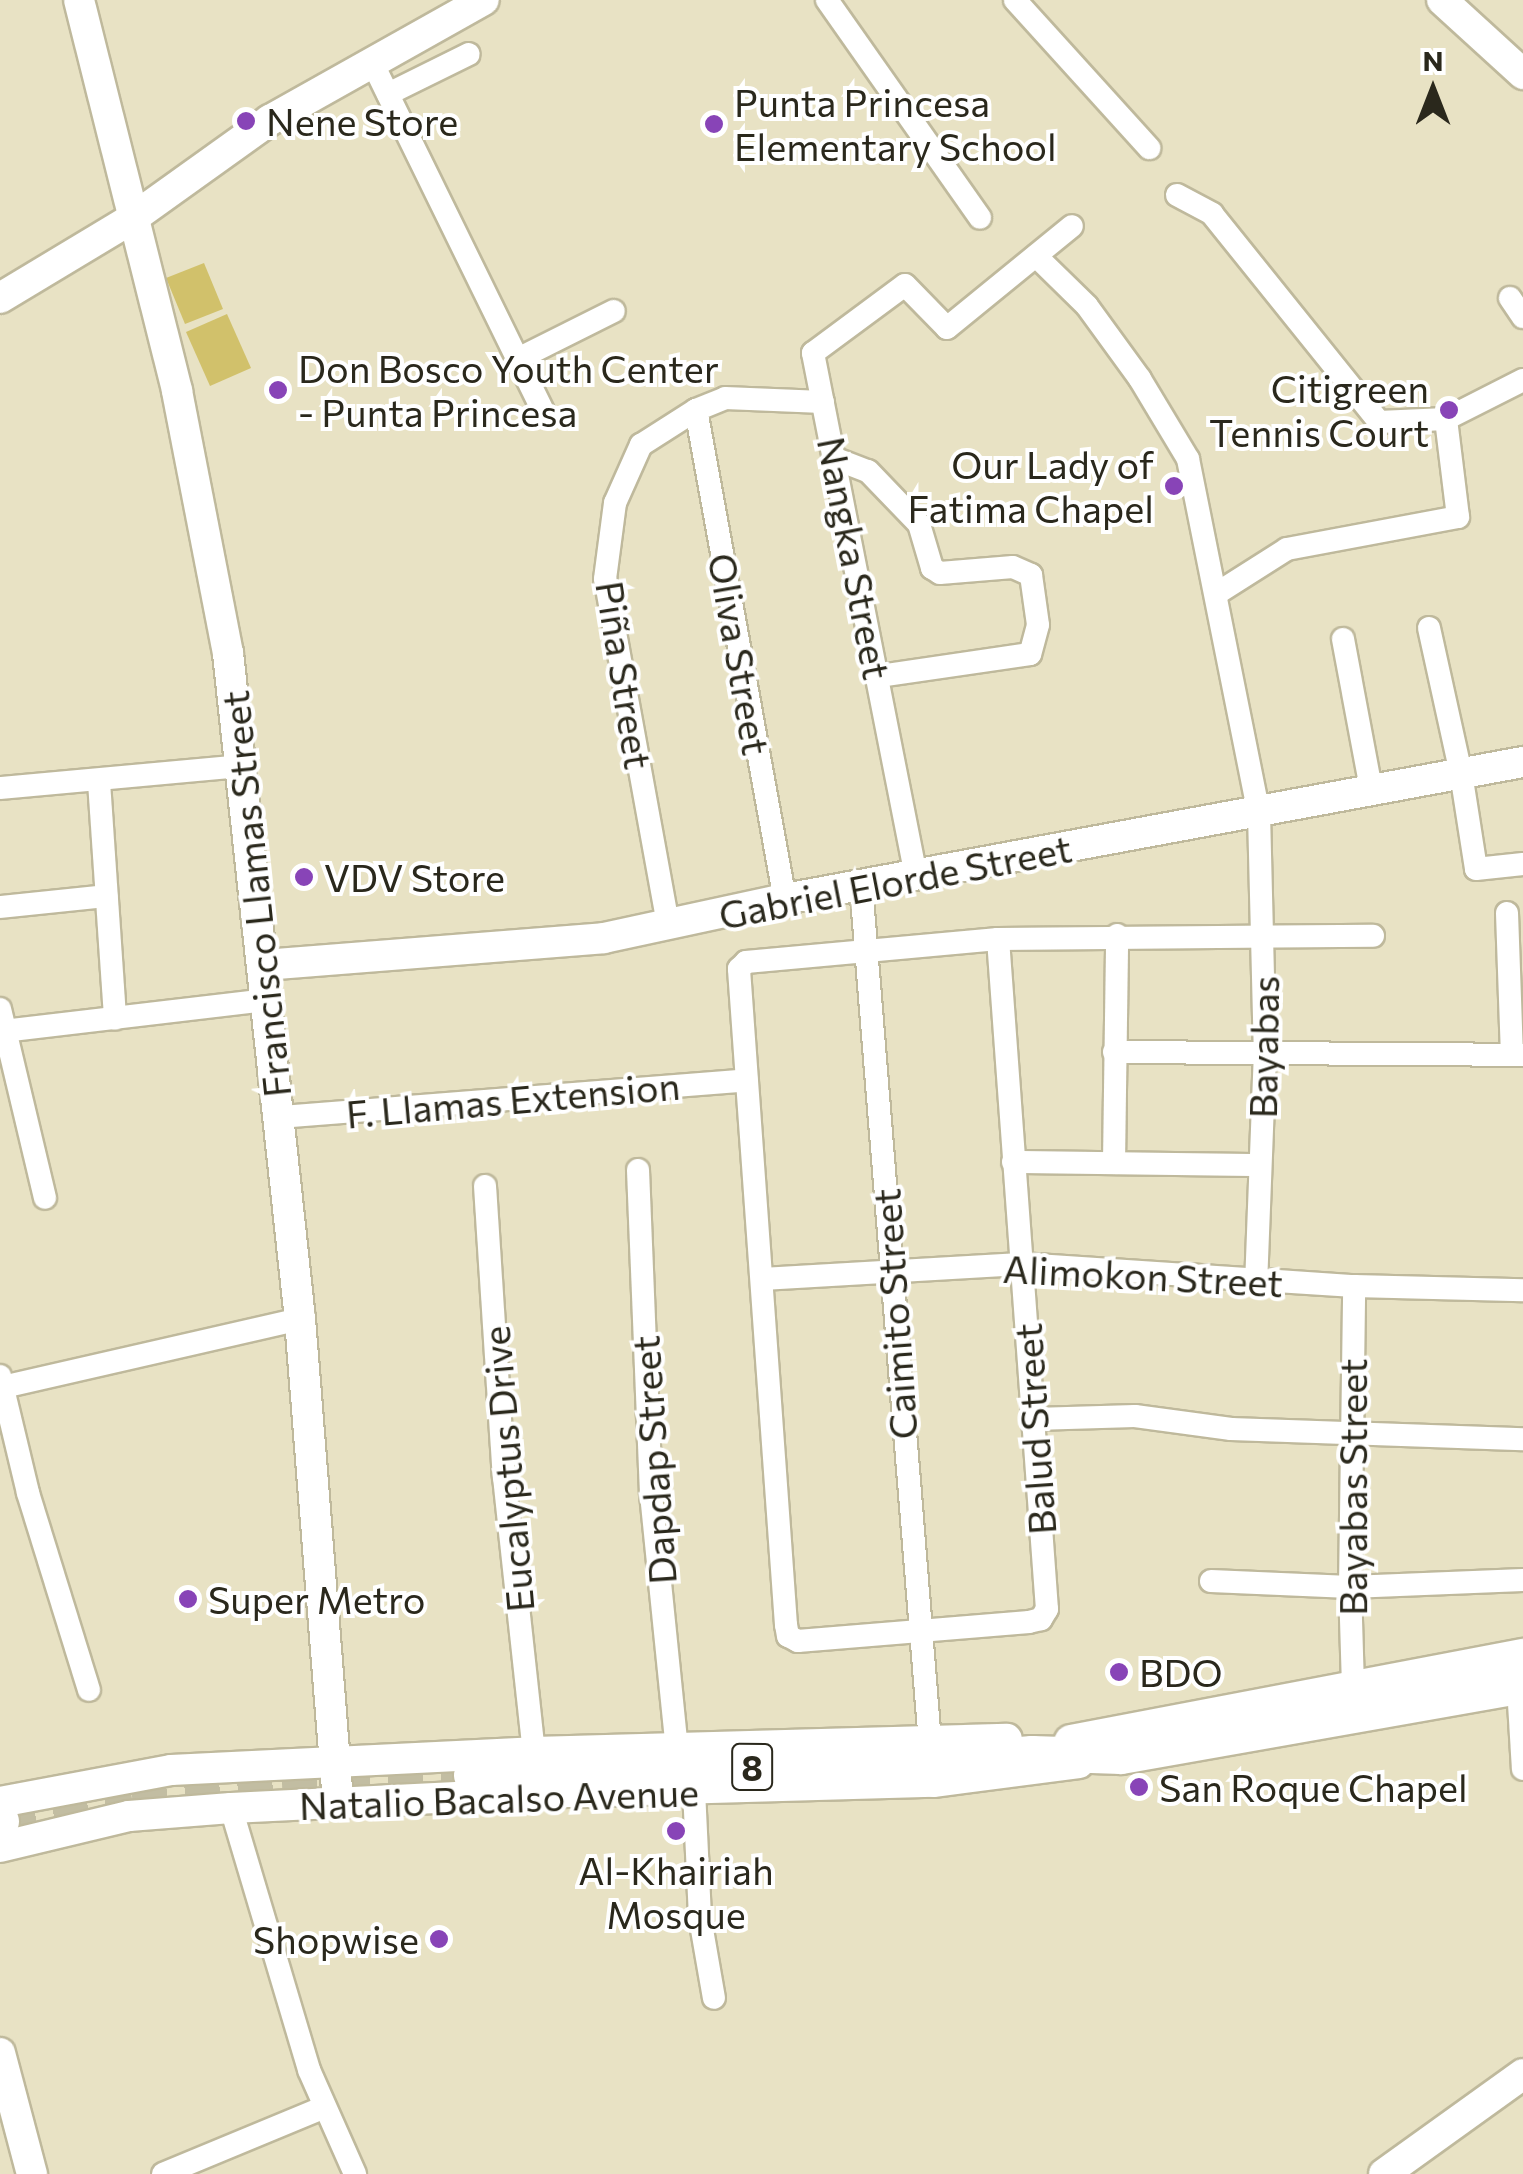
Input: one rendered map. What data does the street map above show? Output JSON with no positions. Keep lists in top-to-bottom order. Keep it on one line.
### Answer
{"streets":{"main road":["Gabriel Elorde Street","Francisco Llamas Street","8","Natalio Bacalso Avenue"],"street":["Nangka Street","Oliva Street","Piña Street","Bayabas","F. Llamas Extension","Alimokon Street","Caimito Street","Balud Street","Dapdap Street","Eucalyptus Drive","Bayabas Street"]},"crossings":[["Nangka Street","Piña Street"],["Nangka Street","Gabriel Elorde Street"],["Nangka Street","Bayabas"],["Oliva Street","Piña Street"],["Oliva Street","Gabriel Elorde Street"],["Piña Street","Gabriel Elorde Street"],["Gabriel Elorde Street","Francisco Llamas Street"],["Gabriel Elorde Street","Bayabas"],["Gabriel Elorde Street","Caimito Street"],["Francisco Llamas Street","F. Llamas Extension"],["Francisco Llamas Street","Natalio Bacalso Avenue"],["Bayabas","Alimokon Street"],["Alimokon Street","Caimito Street"],["Alimokon Street","Balud Street"],["Alimokon Street","Bayabas Street"],["Caimito Street","Balud Street"],["Caimito Street","Natalio Bacalso Avenue"],["Dapdap Street","Natalio Bacalso Avenue"],["Eucalyptus Drive","Natalio Bacalso Avenue"],["Bayabas Street","Natalio Bacalso Avenue"]],"places":["Nene Store","Punta Princesa Elementary School","Don Bosco Youth Center - Punta Princesa","Citigreen Tennis Court","Our Lady of Fatima Chapel","VDV Store","Super Metro","BDO","San Roque Chapel","Al-Khairiah Mosque","Shopwise"],"north":"top"}
